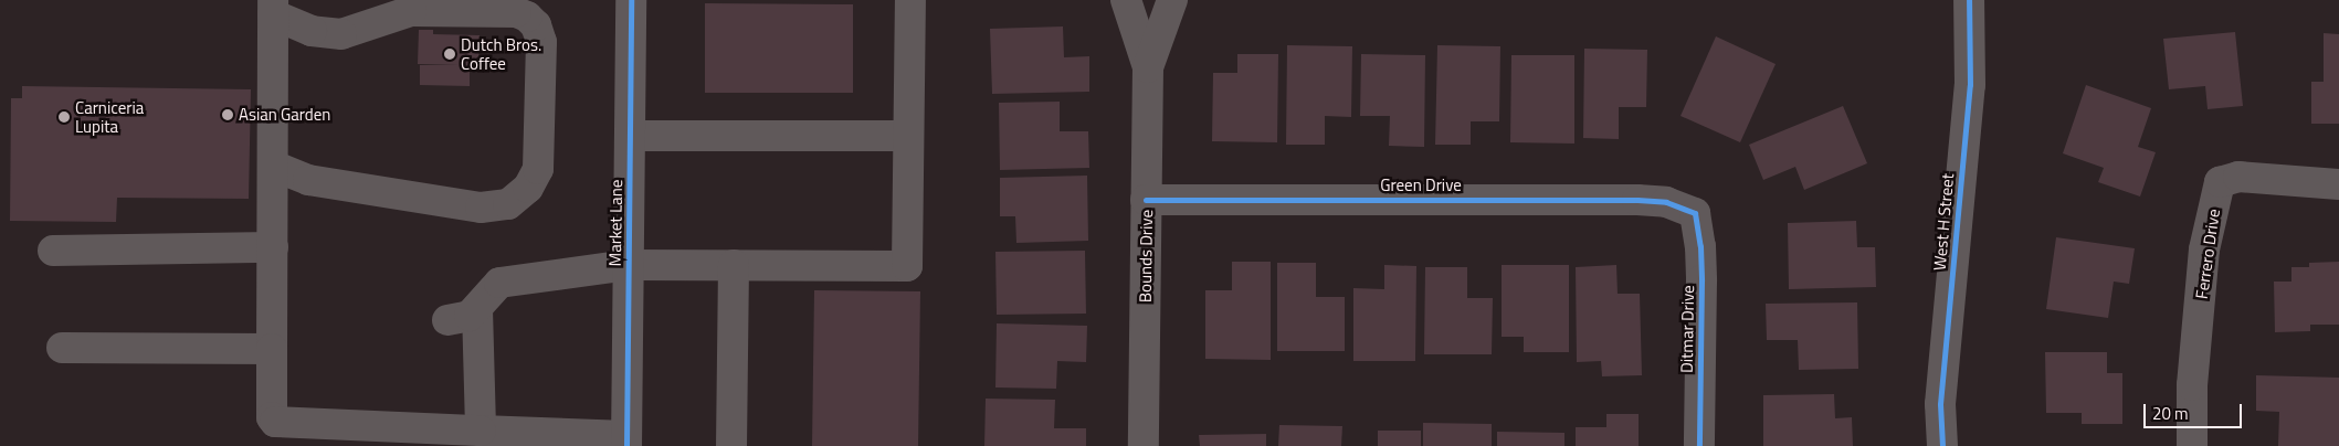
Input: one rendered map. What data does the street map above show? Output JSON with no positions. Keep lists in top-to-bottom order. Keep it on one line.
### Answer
{"streets":{"street":["Green Drive","West H Street","Market Lane","Ferrero Drive","Bounds Drive","Ditmar Drive"]},"crossings":[["Green Drive","Bounds Drive"],["Green Drive","Ditmar Drive"]],"places":["Dutch Bros. Coffee","Asian Garden","Carniceria Lupita"],"scale_bar":"20 m"}
